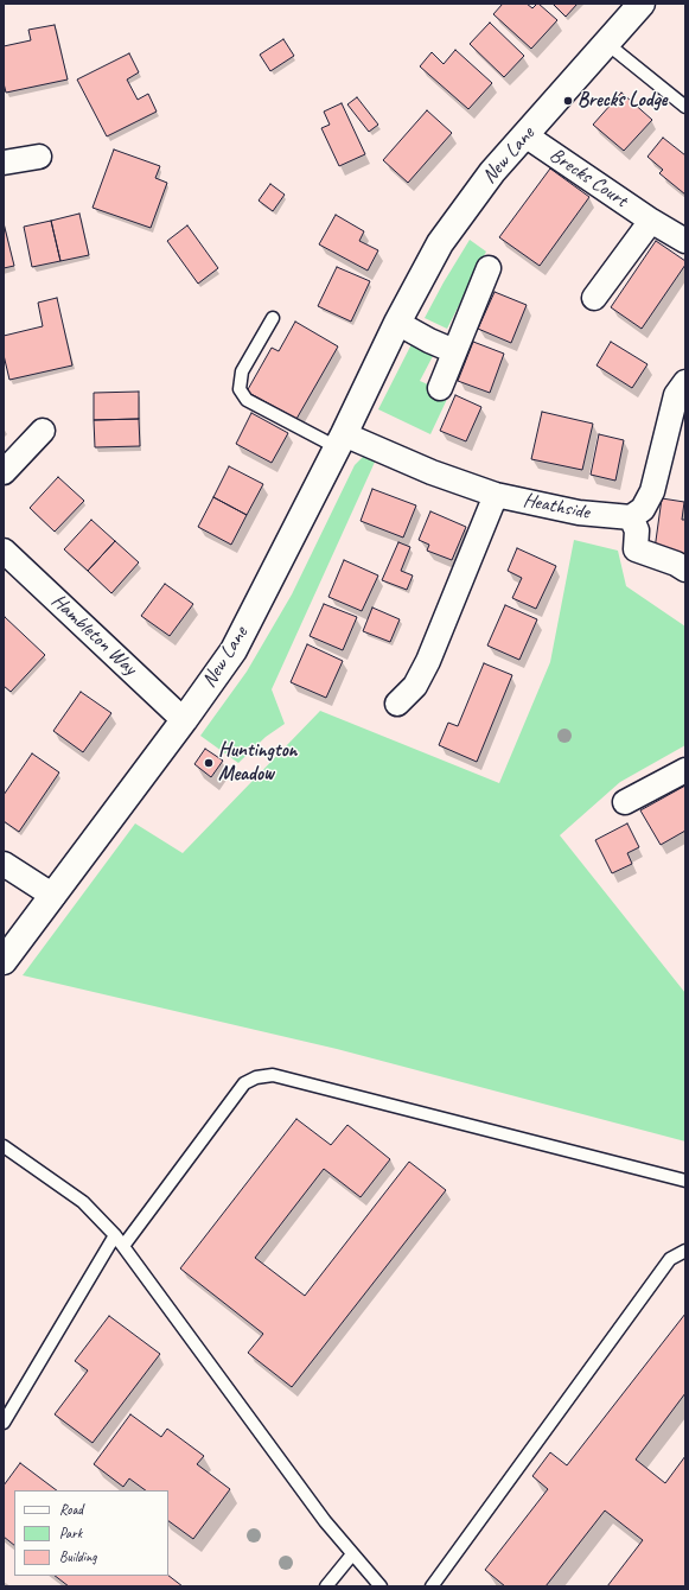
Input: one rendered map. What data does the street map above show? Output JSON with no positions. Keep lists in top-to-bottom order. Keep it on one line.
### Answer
{"streets":{"street":["New Lane","Brecks Court","Heathside","Hambleton Way"]},"crossings":[["New Lane","Brecks Court"],["New Lane","Heathside"],["New Lane","Hambleton Way"]],"places":["Brecks Lodge","Huntington Meadow"],"legend":["Road","Park","Building"]}
